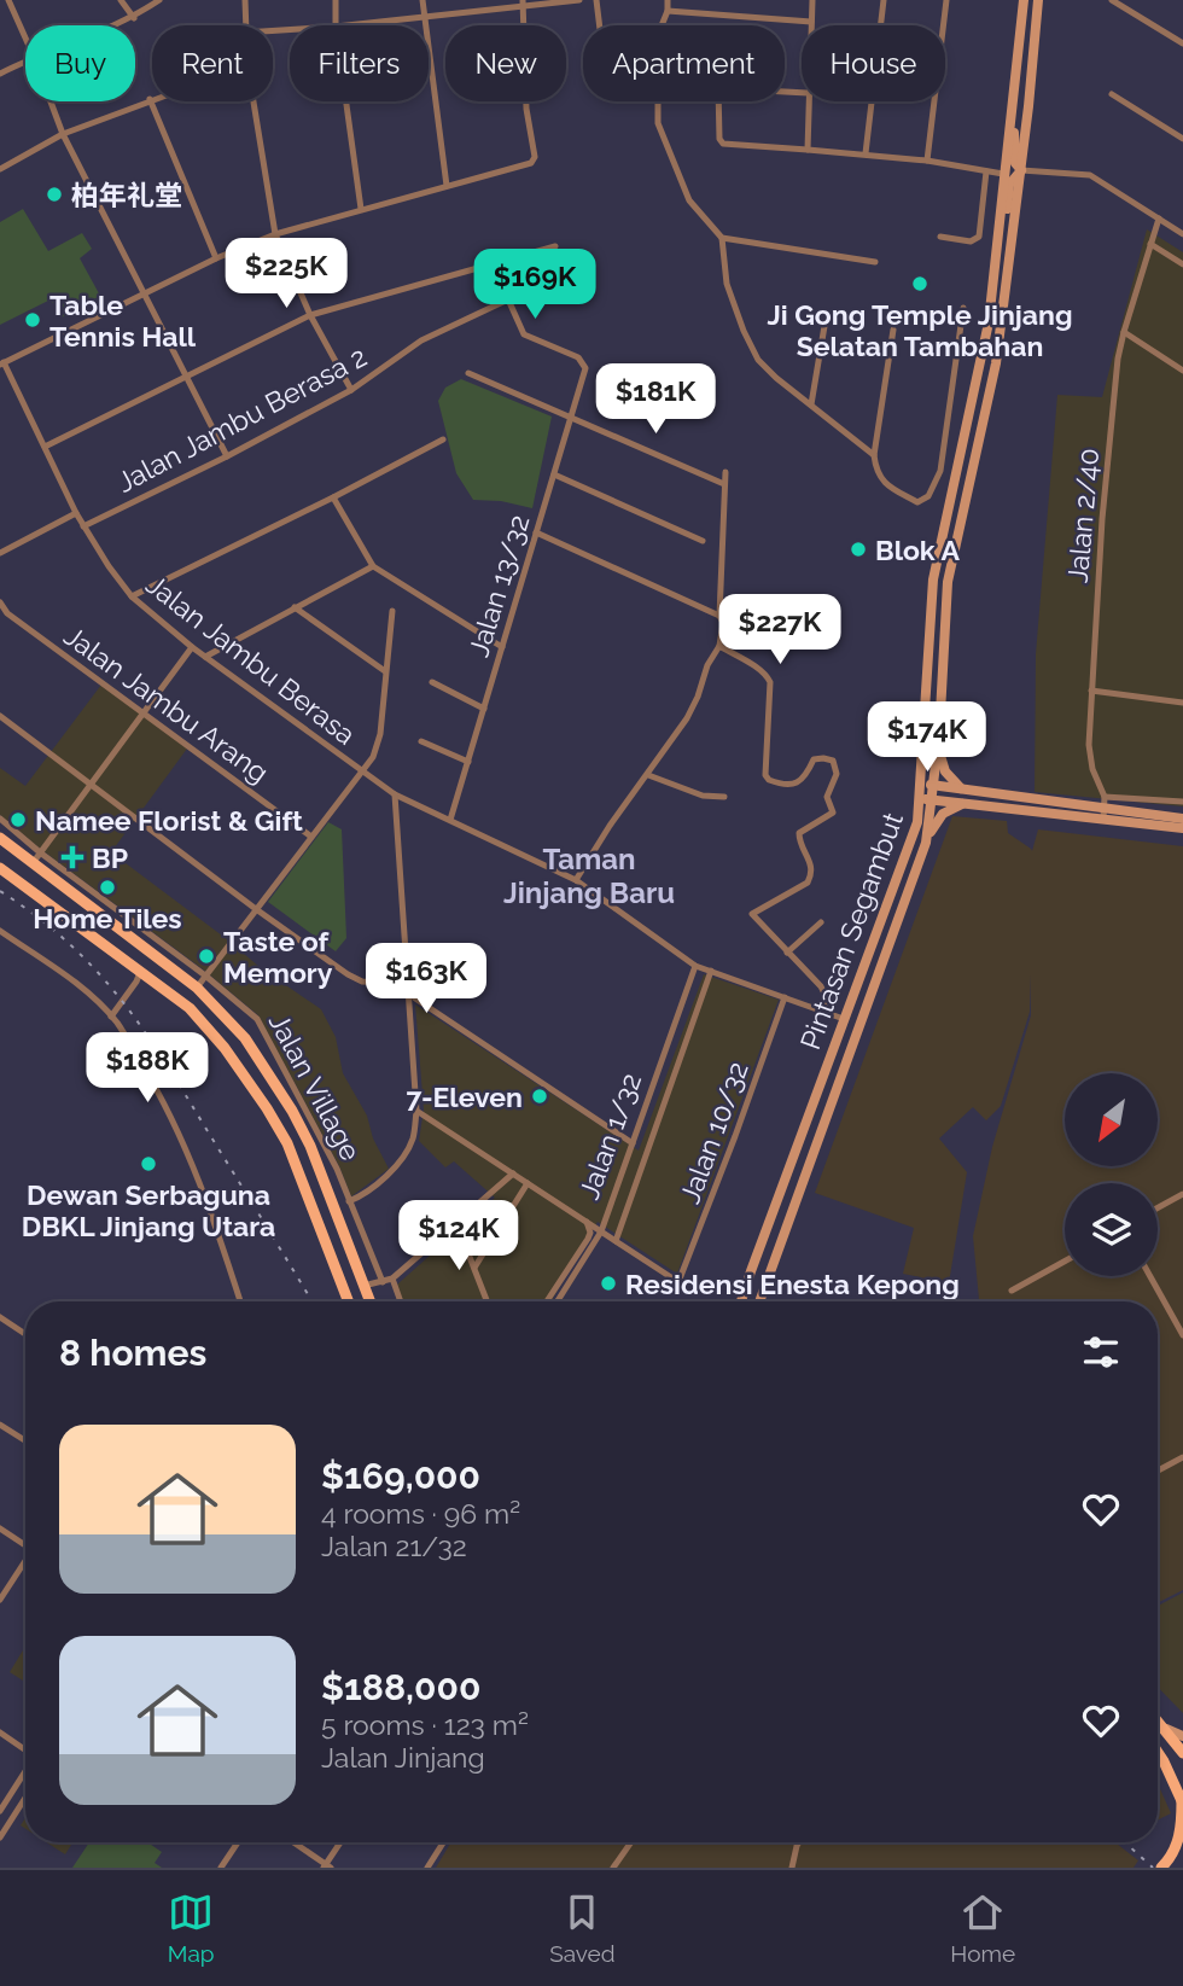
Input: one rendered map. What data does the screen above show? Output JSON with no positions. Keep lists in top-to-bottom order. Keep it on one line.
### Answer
{"streets":{"main road":["Pintasan Segambut"],"street":["Jalan Jambu Berasa 2","Jalan 2/40","Jalan 13/32","Jalan Jambu Berasa","Jalan Jambu Arang","Jalan Village","Jalan 10/32","Jalan 1/32"]},"crossings":[["Jalan Jambu Berasa 2","Jalan 13/32"],["Jalan Jambu Berasa 2","Jalan Jambu Berasa"],["Jalan 13/32","Jalan Jambu Berasa"],["Jalan Jambu Berasa","Pintasan Segambut"],["Jalan Jambu Berasa","Jalan 10/32"],["Jalan Jambu Berasa","Jalan 1/32"]],"districts":["Taman Jinjang Baru"],"places":{"other":["柏年礼堂","Ji Gong Temple Jinjang Selatan Tambahan","Table Tennis Hall","Blok A","Namee Florist & Gift","Home Tiles","Taste of Memory","7-Eleven","Dewan Serbaguna DBKL Jinjang Utara","Residensi Enesta Kepong"],"health":["BP"]},"north":"bottom left","page":{"chip":["Buy","Rent","Filters","New","Apartment","House"],"price":["$225K","$169K","$181K","$227K","$174K","$163K","$188K","$124K"],"heading":"8 homes","list":[{"name":"$169,000","note":"4 rooms · 96 m² · Jalan 21/32"},{"name":"$188,000","note":"5 rooms · 123 m² · Jalan Jinjang"}],"tabs":["Map","Saved","Home"]}}
